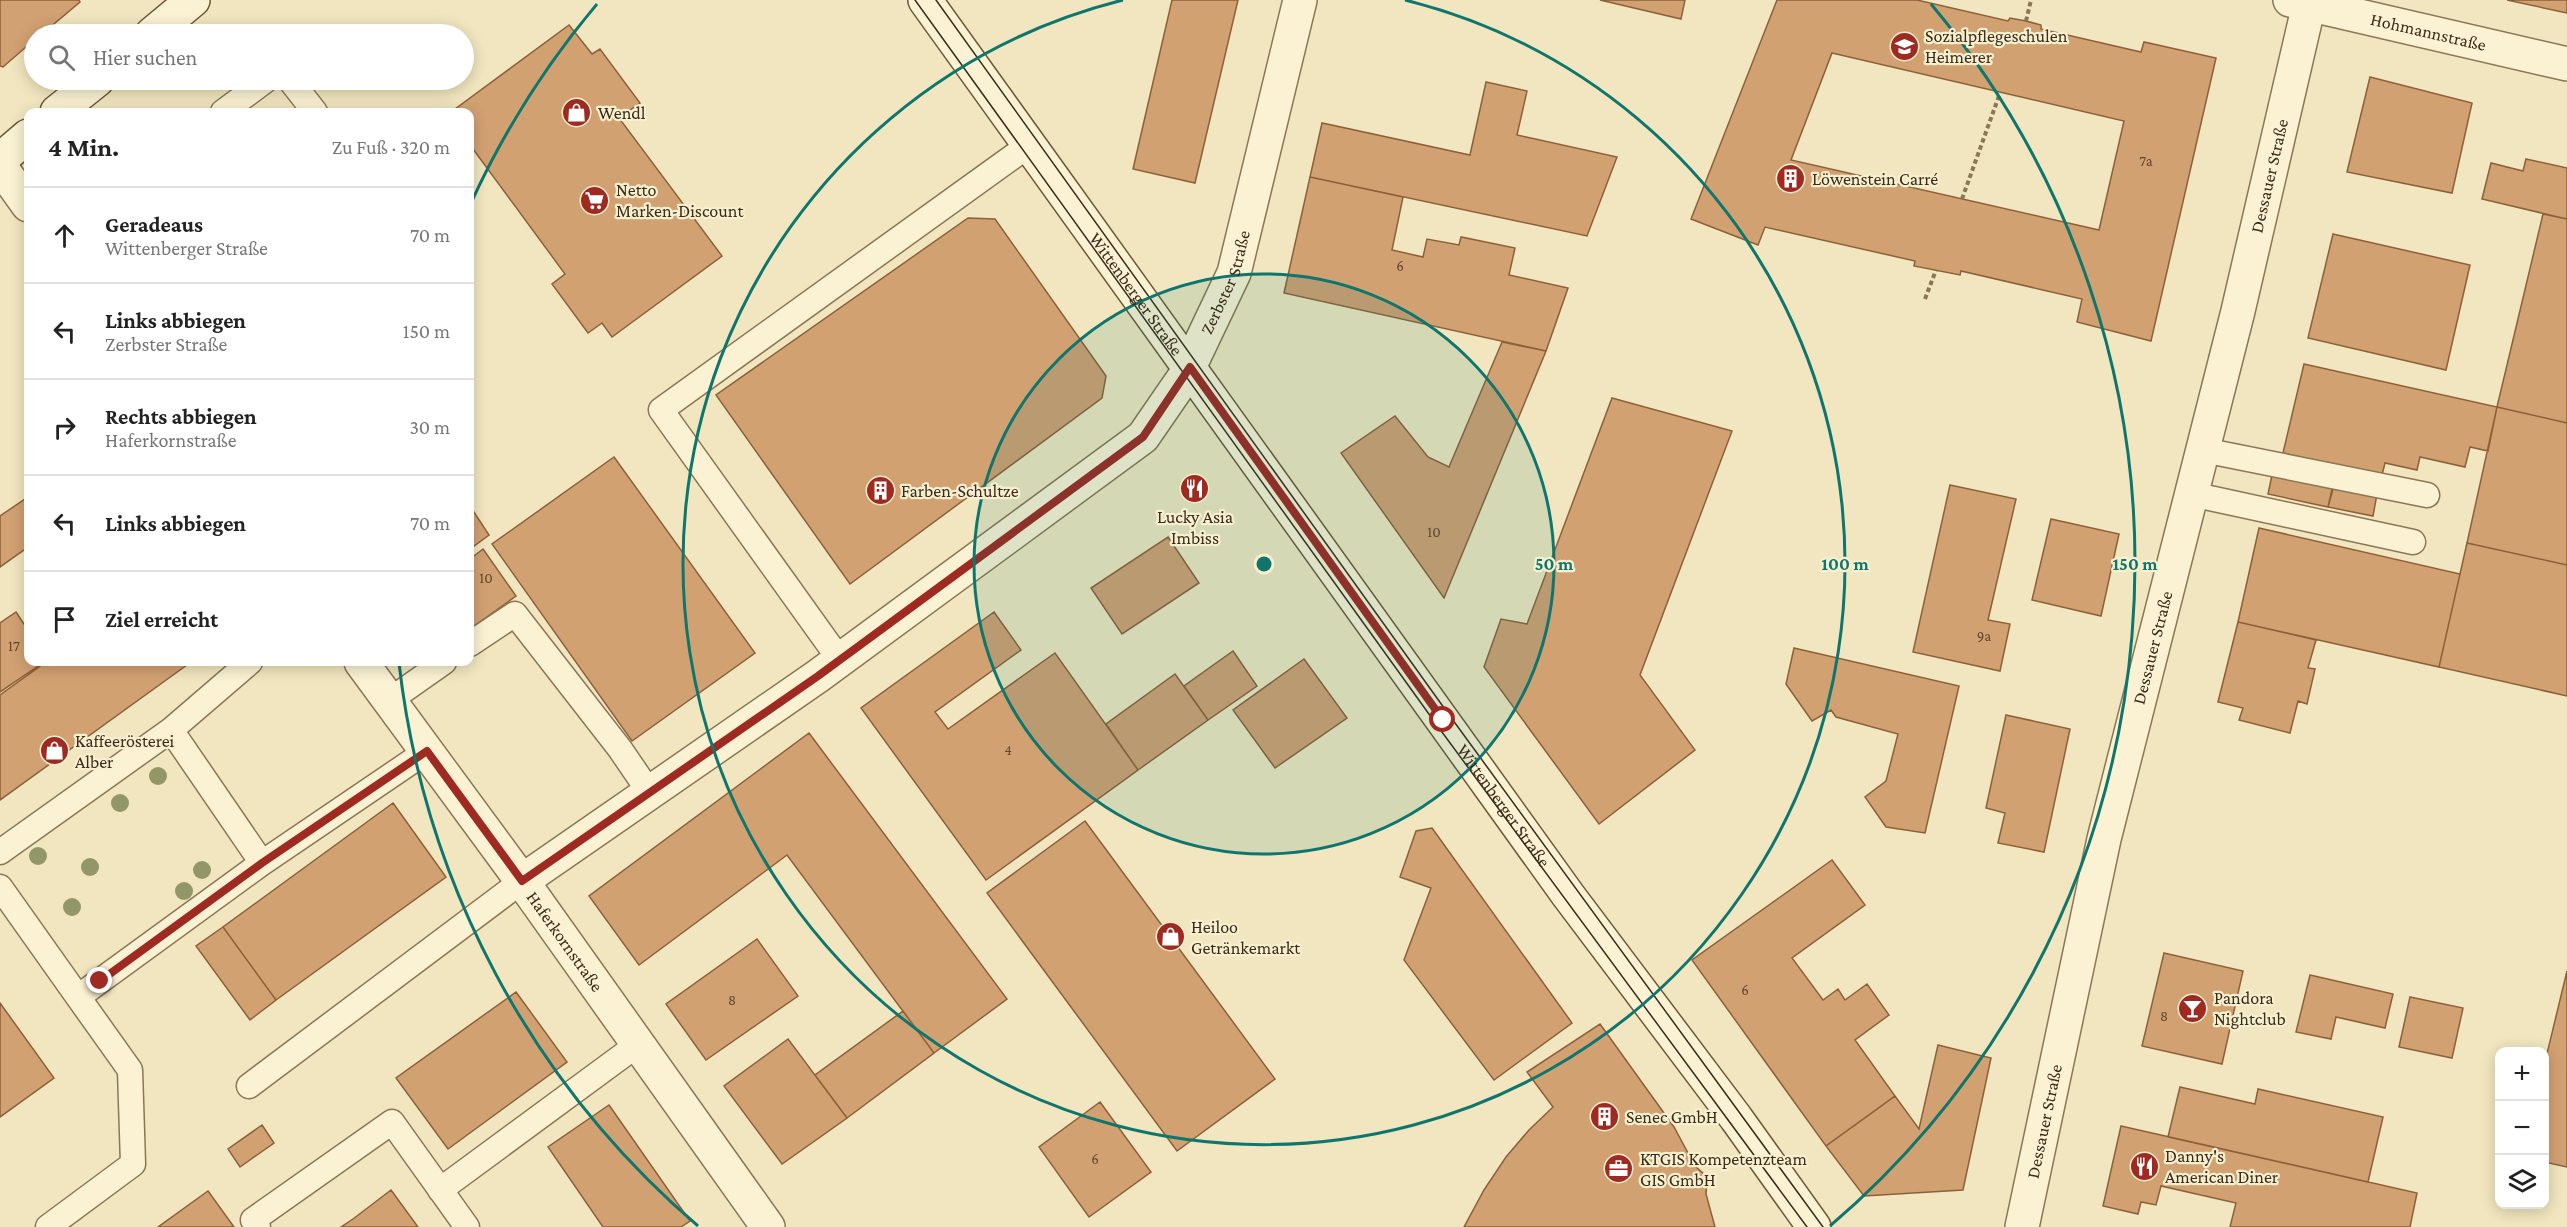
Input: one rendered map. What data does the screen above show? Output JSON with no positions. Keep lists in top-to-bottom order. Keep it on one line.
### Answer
{"streets":{"street":["Hohmannstraße","Dessauer Straße","Zerbster Straße","Wittenberger Straße","Haferkornstraße"]},"crossings":[["Hohmannstraße","Dessauer Straße"],["Zerbster Straße","Wittenberger Straße"],["Zerbster Straße","Haferkornstraße"]],"places":{"school or university":["Sozialpflegeschulen Heimerer"],"shop":["Wendl","Kaffeerösterei Alber","Heiloo Getränkemarkt"],"building":["Löwenstein Carré","Farben-Schultze","Senec GmbH"],"supermarket":["Netto Marken-Discount"],"restaurant":["Lucky Asia Imbiss","Danny's American Diner"],"bar":["Pandora Nightclub"],"office":["KTGIS Kompetenzteam GIS GmbH"]},"house_numbers":["7a","6","10","10","9a","17","4","6","8","8","6"],"page":{"search":"Hier suchen","heading":["4 Min.","Zu Fuß · 320 m"],"list":[["Geradeaus","Wittenberger Straße","70 m"],["Links abbiegen","Zerbster Straße","150 m"],["Rechts abbiegen","Haferkornstraße","30 m"],["Links abbiegen","70 m"],"Ziel erreicht"],"map_buttons":["+","−"]},"rings":["50 m","100 m","150 m"]}
